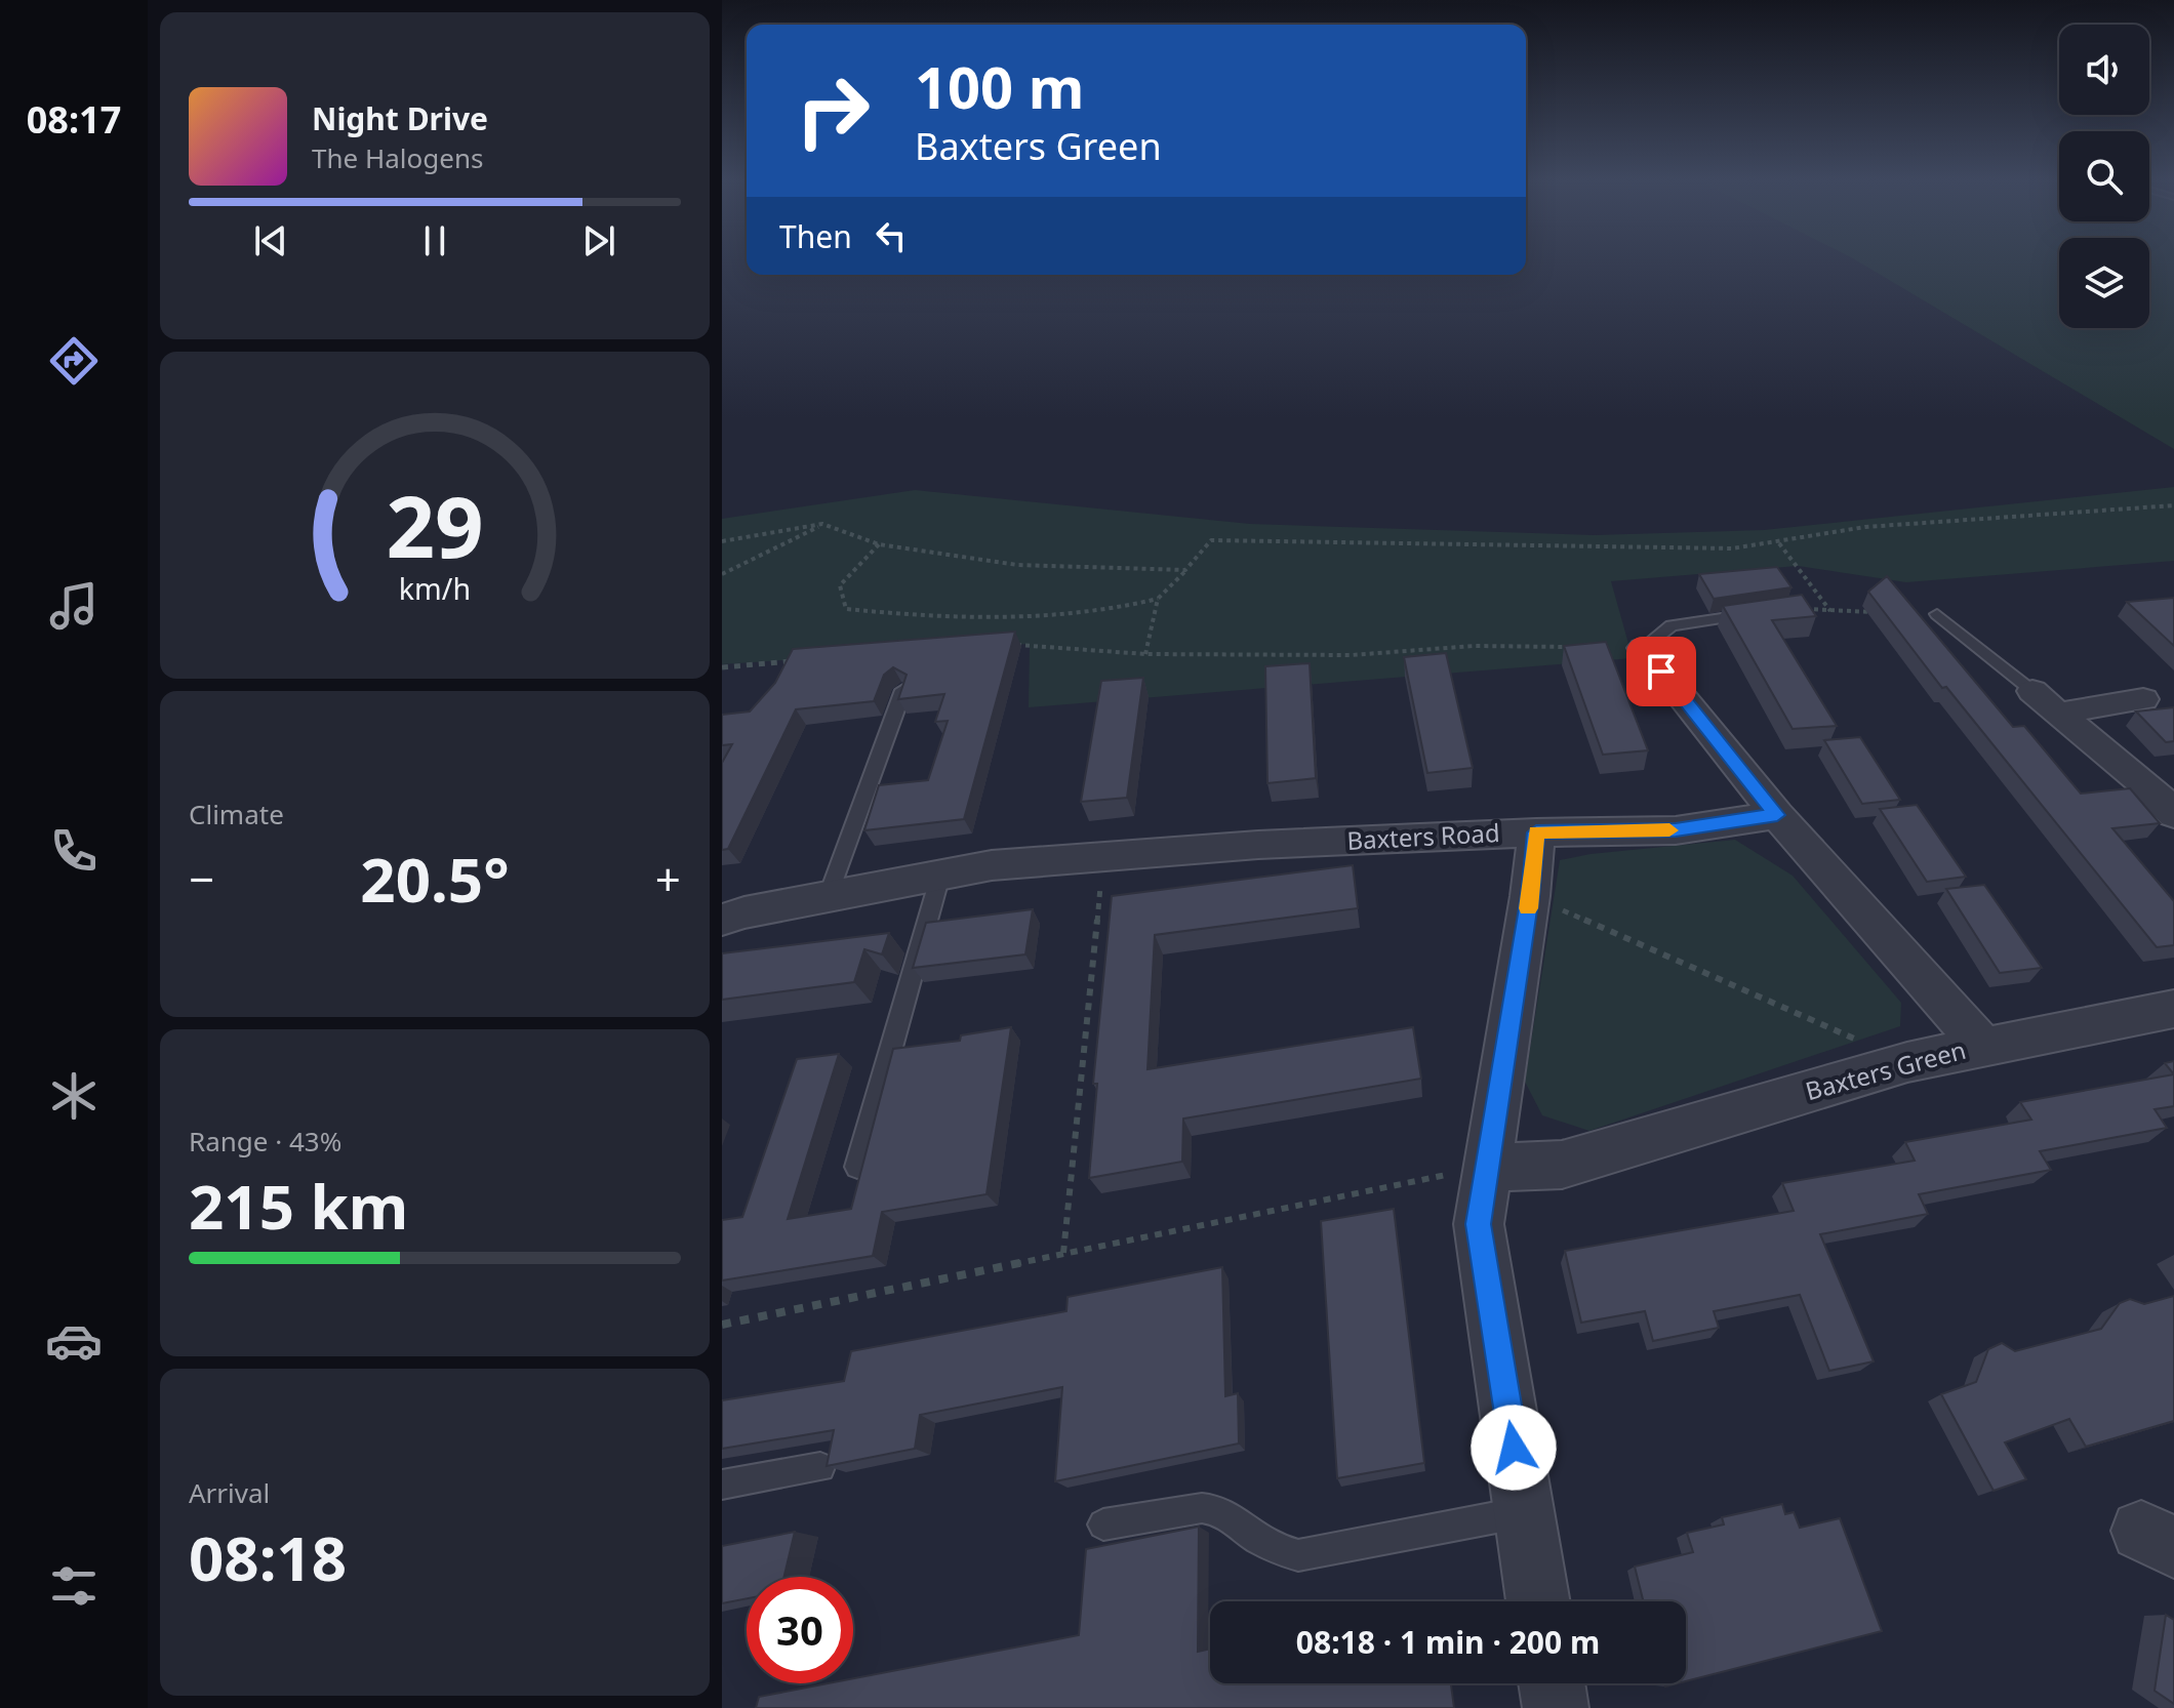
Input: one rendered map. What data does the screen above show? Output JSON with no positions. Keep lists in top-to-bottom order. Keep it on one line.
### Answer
{"streets":{"street":["Baxters Road","Baxters Green"]},"crossings":[["Baxters Road","Baxters Green"]],"page":{"tabs":"08:17","turn":["100 m","Baxters Green"],"song":["Night Drive","The Halogens"],"then":"Then","tile":["Climate",["Range · 43%","215 km"],["Arrival","08:18"]],"heat":["−","20.5°","+"],"limit":"30","trip":"08:18 · 1 min · 200 m","gauge":["29","km/h"]}}
